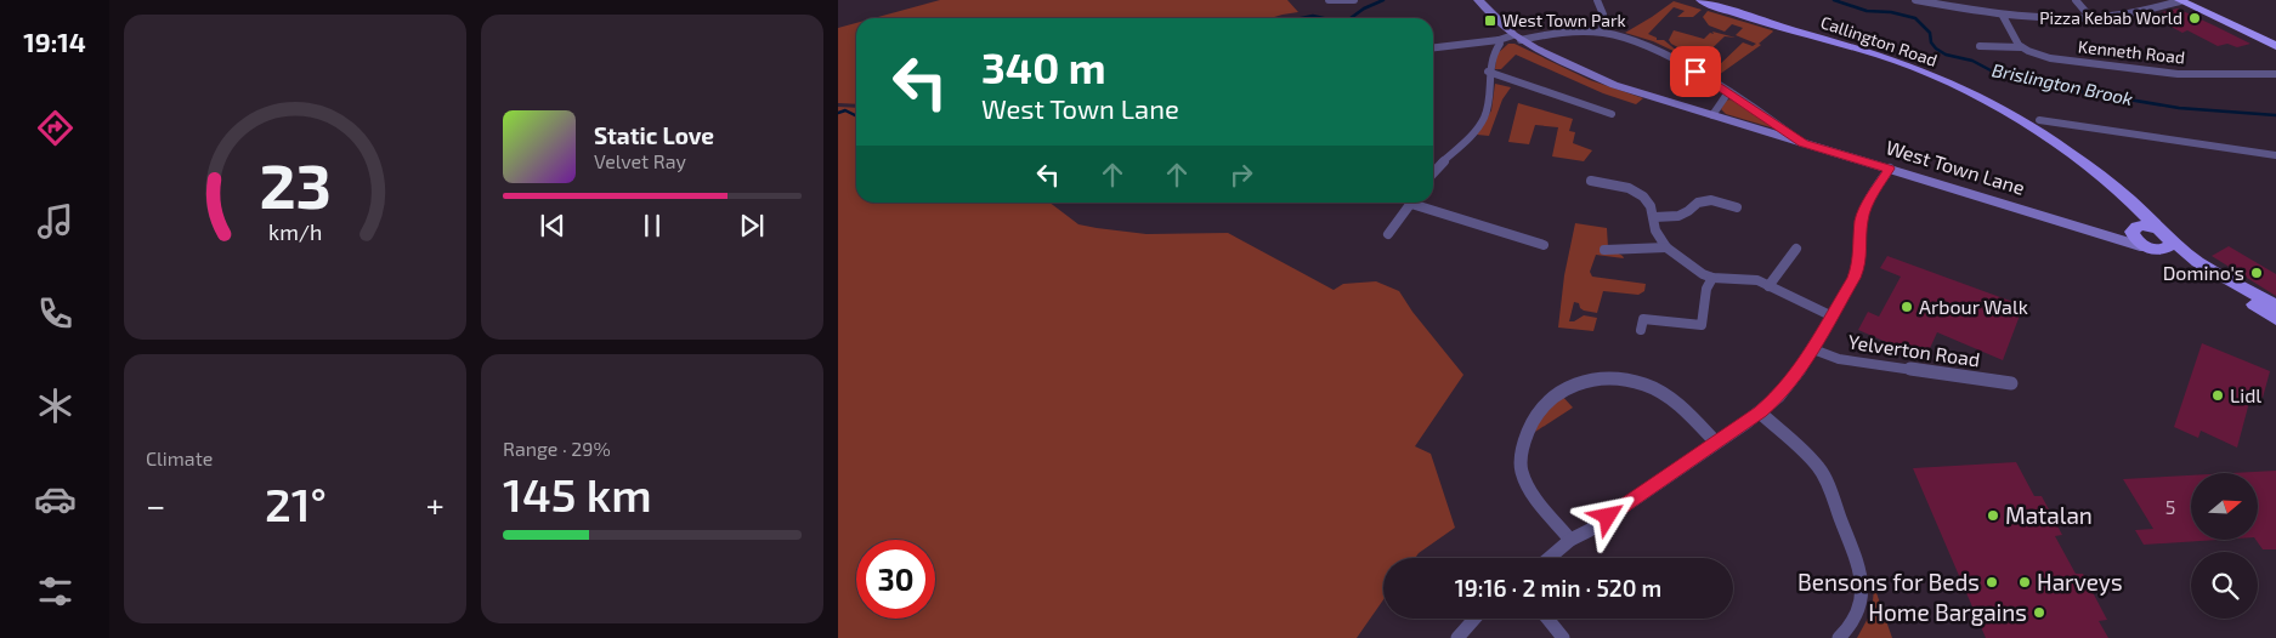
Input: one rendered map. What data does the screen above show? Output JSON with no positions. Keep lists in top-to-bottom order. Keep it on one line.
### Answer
{"streets":{"main road":["Callington Road","West Town Lane"],"street":["Kenneth Road","Yelverton Road"]},"water":["Brislington Brook"],"places":{"other":["Pizza Kebab World","Domino's","Arbour Walk","Lidl","Matalan","Bensons for Beds","Harveys","Home Bargains"],"transit":["West Town Park"]},"house_numbers":["5"],"north":"right","page":{"tabs":"19:14","turn":["340 m","West Town Lane"],"song":["Static Love","Velvet Ray"],"tile":["Climate",["Range · 29%","145 km"]],"heat":["−","21°","+"],"limit":"30","trip":"19:16 · 2 min · 520 m","gauge":["23","km/h"]}}
